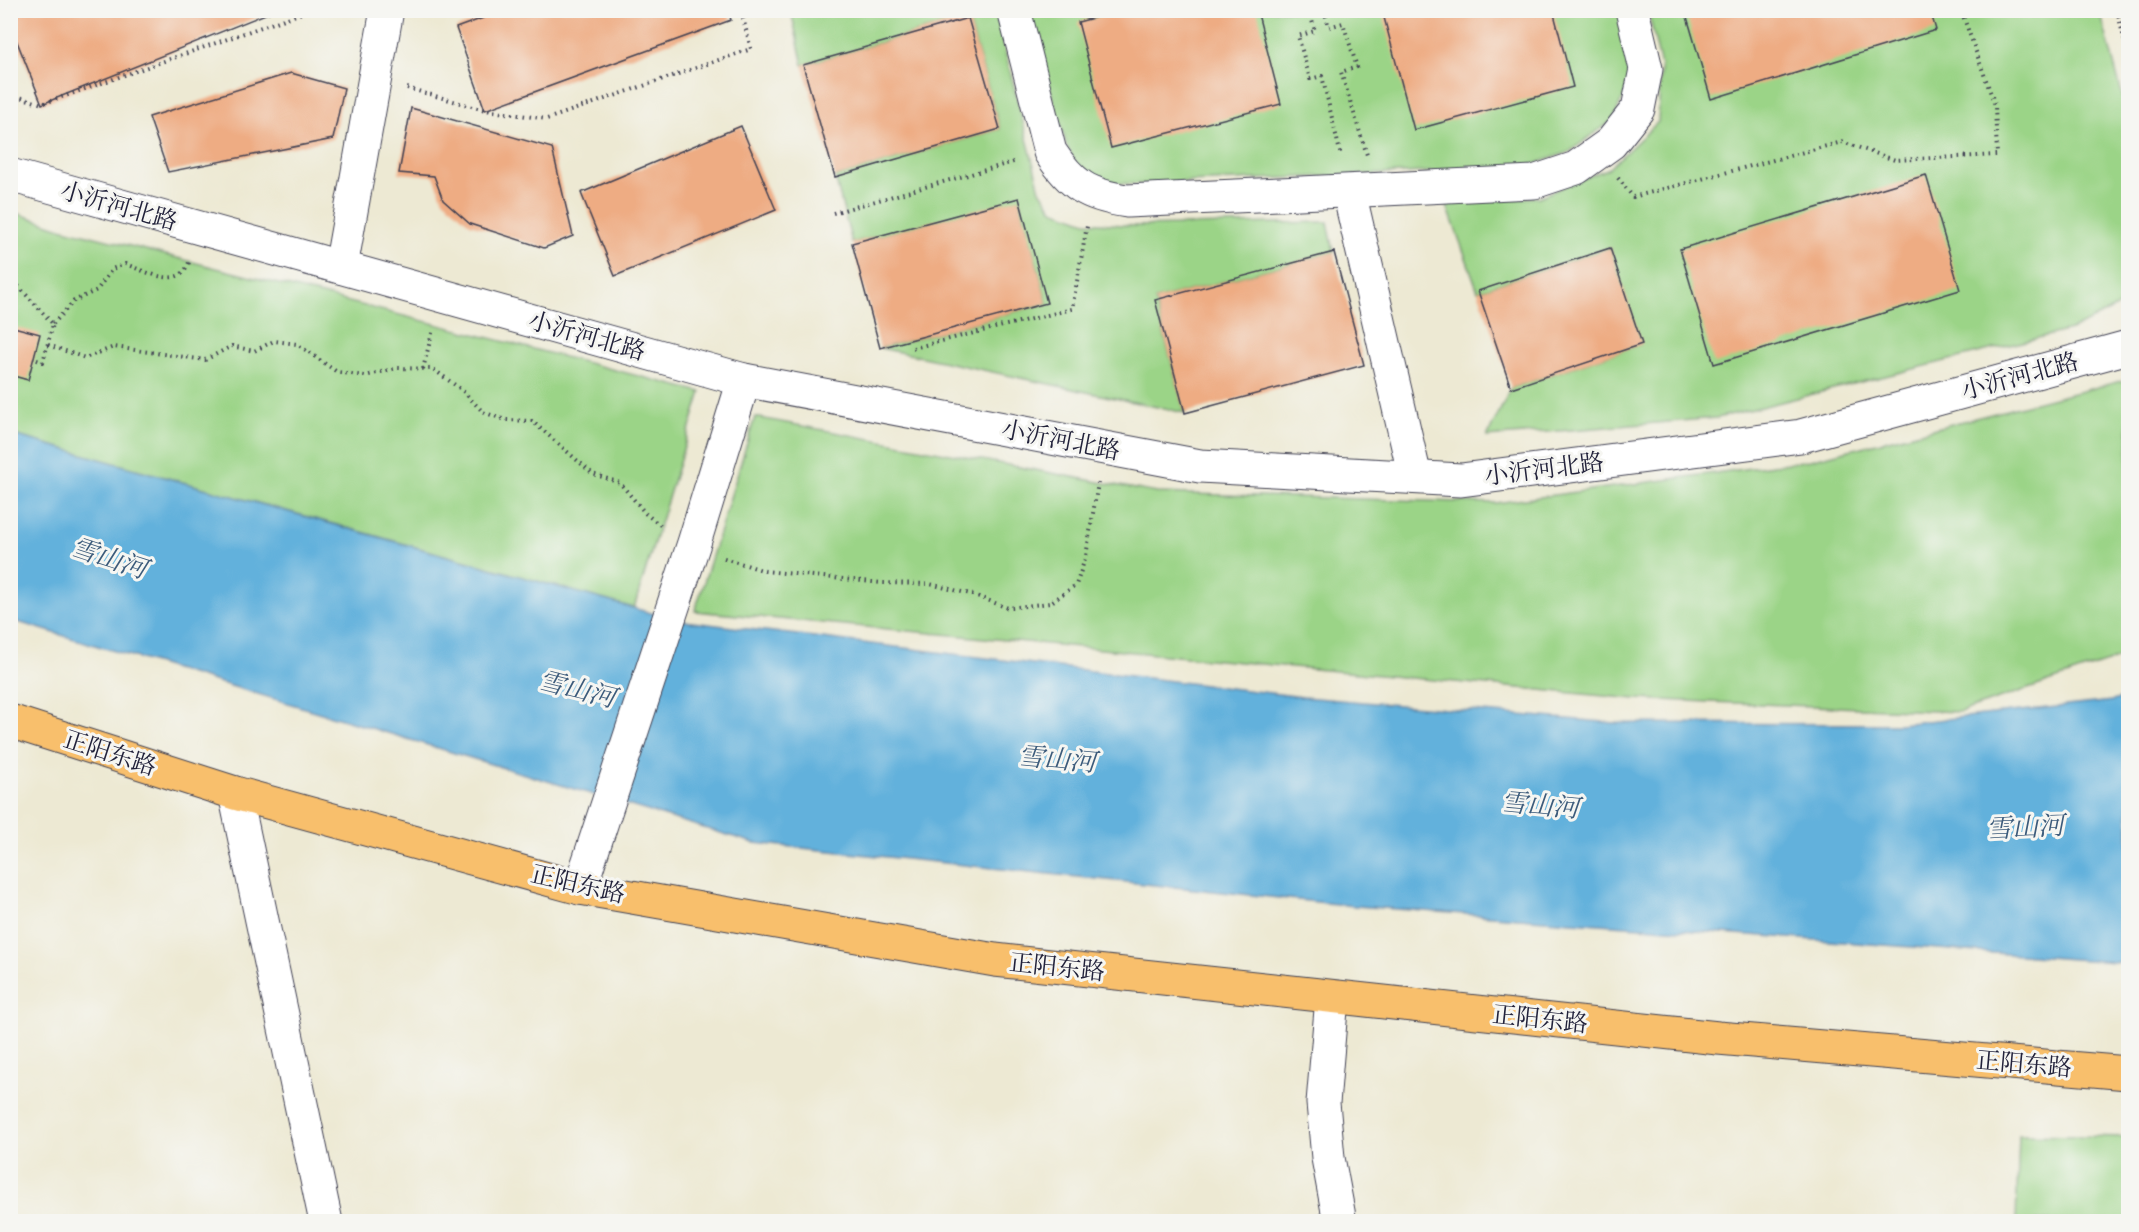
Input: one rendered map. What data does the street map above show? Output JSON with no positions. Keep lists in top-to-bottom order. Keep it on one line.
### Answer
{"streets":{"main road":["正阳东路"],"street":["小沂河北路"]},"water":["雪山河"]}
